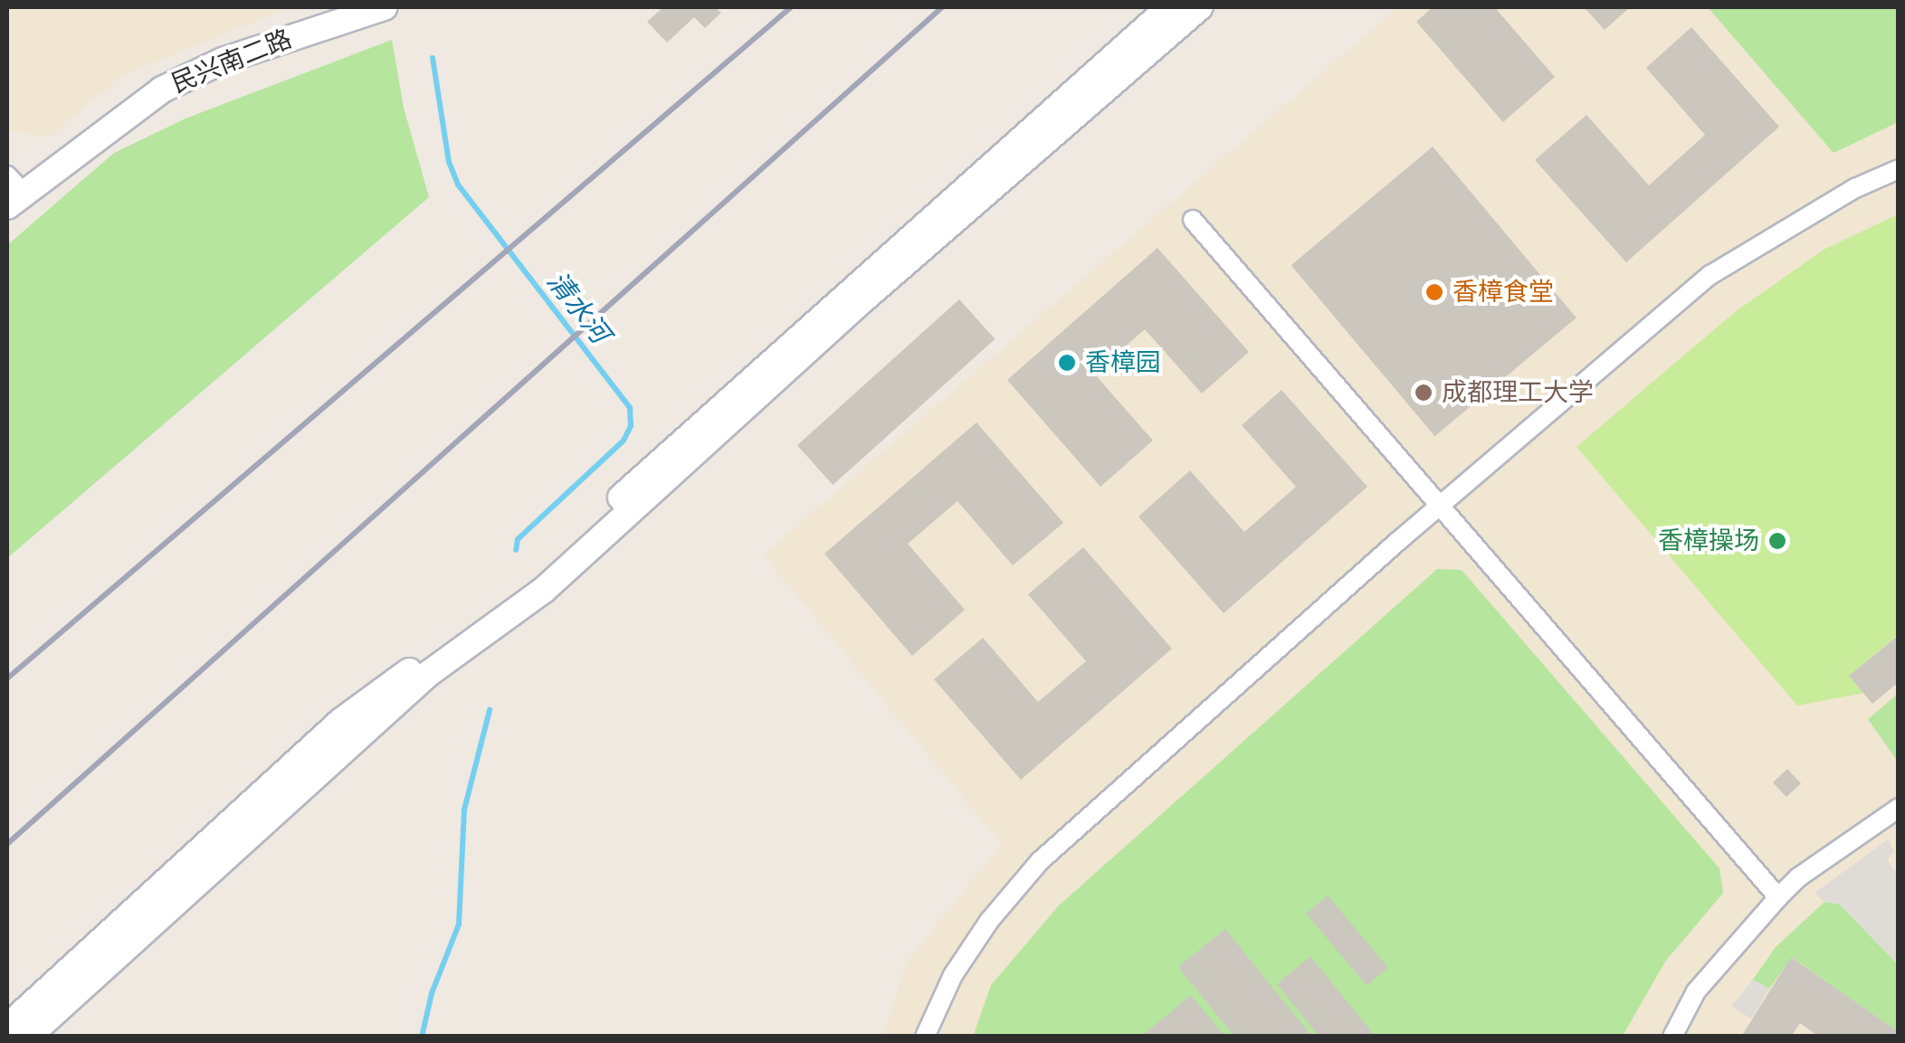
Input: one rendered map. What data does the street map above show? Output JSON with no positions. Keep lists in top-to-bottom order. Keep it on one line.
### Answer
{"streets":{"street":["民兴南二路"]},"water":["清水河"],"places":["香樟食堂","香樟园","成都理工大学","香樟操场"]}
